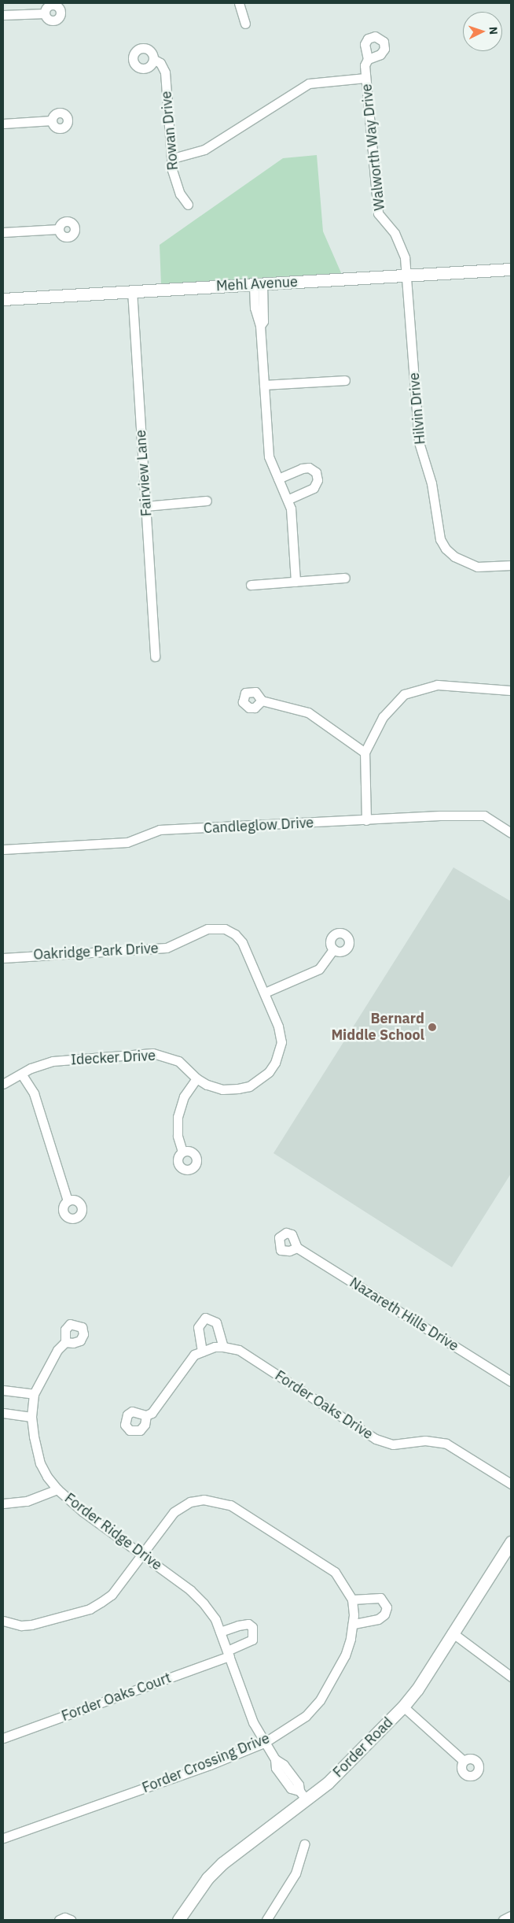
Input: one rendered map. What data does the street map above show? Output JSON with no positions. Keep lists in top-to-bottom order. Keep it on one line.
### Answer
{"streets":{"main road":["Mehl Avenue","Forder Road"],"street":["Rowan Drive","Walworth Way Drive","Hilvin Drive","Fairview Lane","Candleglow Drive","Oakridge Park Drive","Idecker Drive","Nazareth Hills Drive","Forder Oaks Drive","Forder Ridge Drive","Forder Oaks Court","Forder Crossing Drive"]},"crossings":[["Walworth Way Drive","Mehl Avenue"],["Walworth Way Drive","Hilvin Drive"],["Mehl Avenue","Hilvin Drive"],["Mehl Avenue","Fairview Lane"],["Oakridge Park Drive","Idecker Drive"],["Forder Ridge Drive","Forder Oaks Court"],["Forder Ridge Drive","Forder Road"],["Forder Ridge Drive","Forder Crossing Drive"]],"places":["Bernard Middle School"],"north":"right"}
